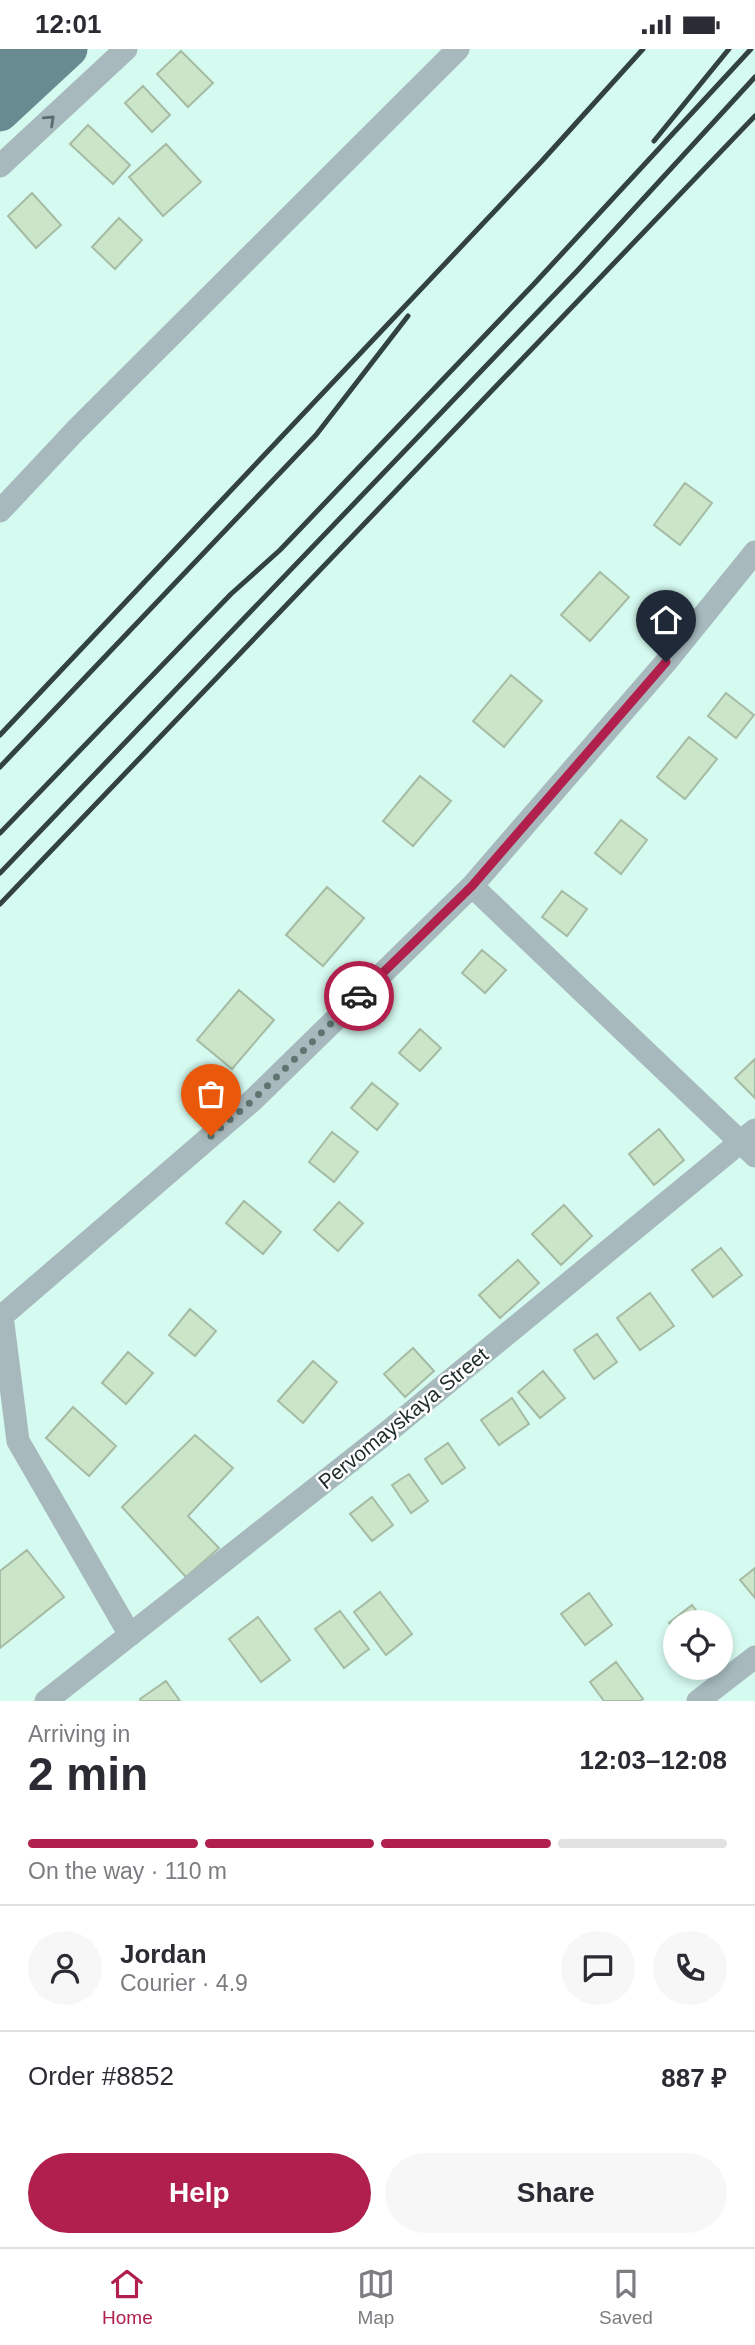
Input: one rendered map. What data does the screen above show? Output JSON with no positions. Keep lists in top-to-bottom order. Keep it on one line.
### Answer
{"streets":{"street":["Pervomayskaya Street"]},"page":{"status":"12:01","heading":["2 min","Arriving in","12:03–12:08"],"panel":["Jordan","Courier · 4.9","Order #8852","887 ₽"],"bar":"On the way · 110 m","buttons":["Help","Share"],"tabs":["Home","Map","Saved"]}}
